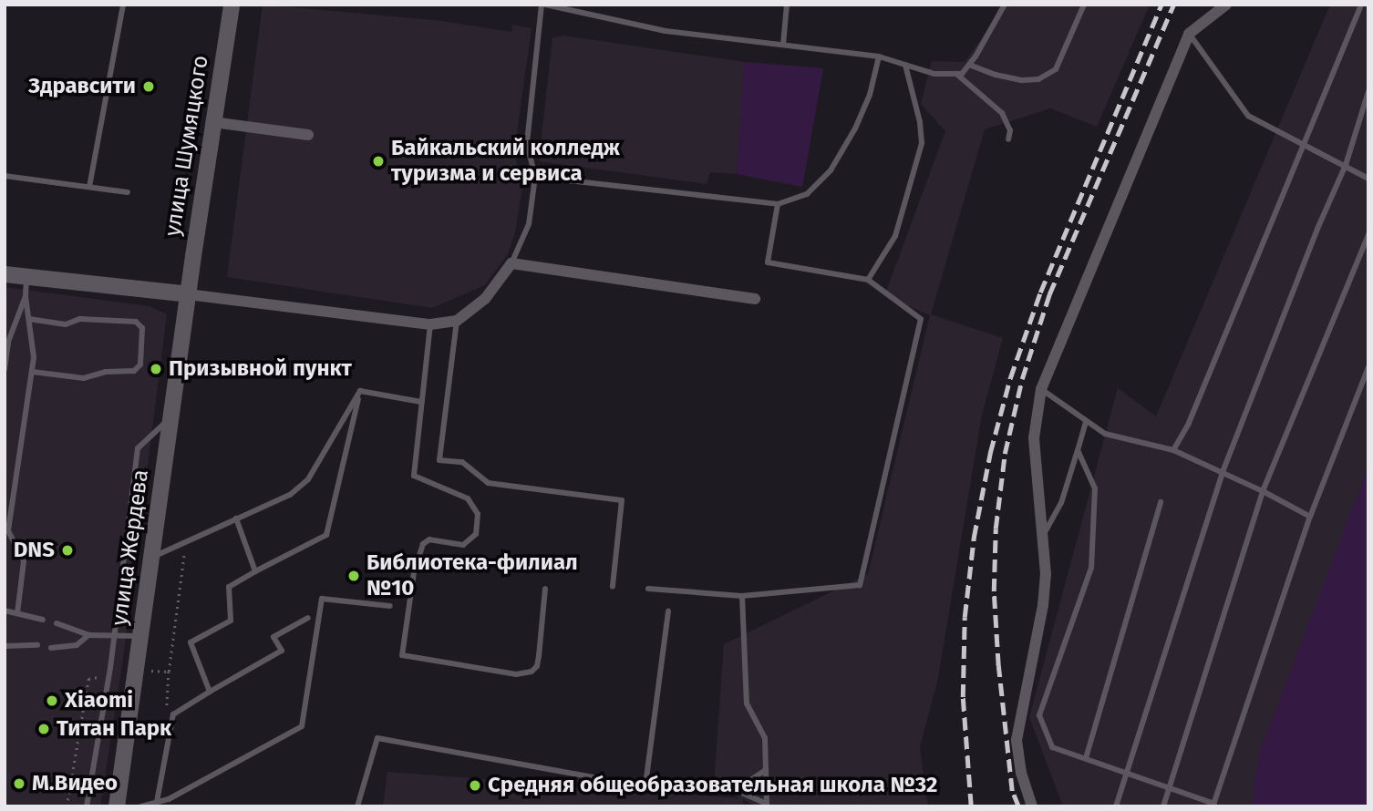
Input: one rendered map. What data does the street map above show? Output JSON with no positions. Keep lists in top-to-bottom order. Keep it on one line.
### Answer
{"streets":{"main road":["улица Шумяцкого","улица Жердева"]},"crossings":[["улица Шумяцкого","улица Жердева"]],"places":["Здравсити","Байкальский колледж туризма и сервиса","Призывной пункт","DNS","Библиотека-филиал №10","Xiaomi","Титан Парк","М.Видео","Средняя общеобразовательная школа №32"]}
